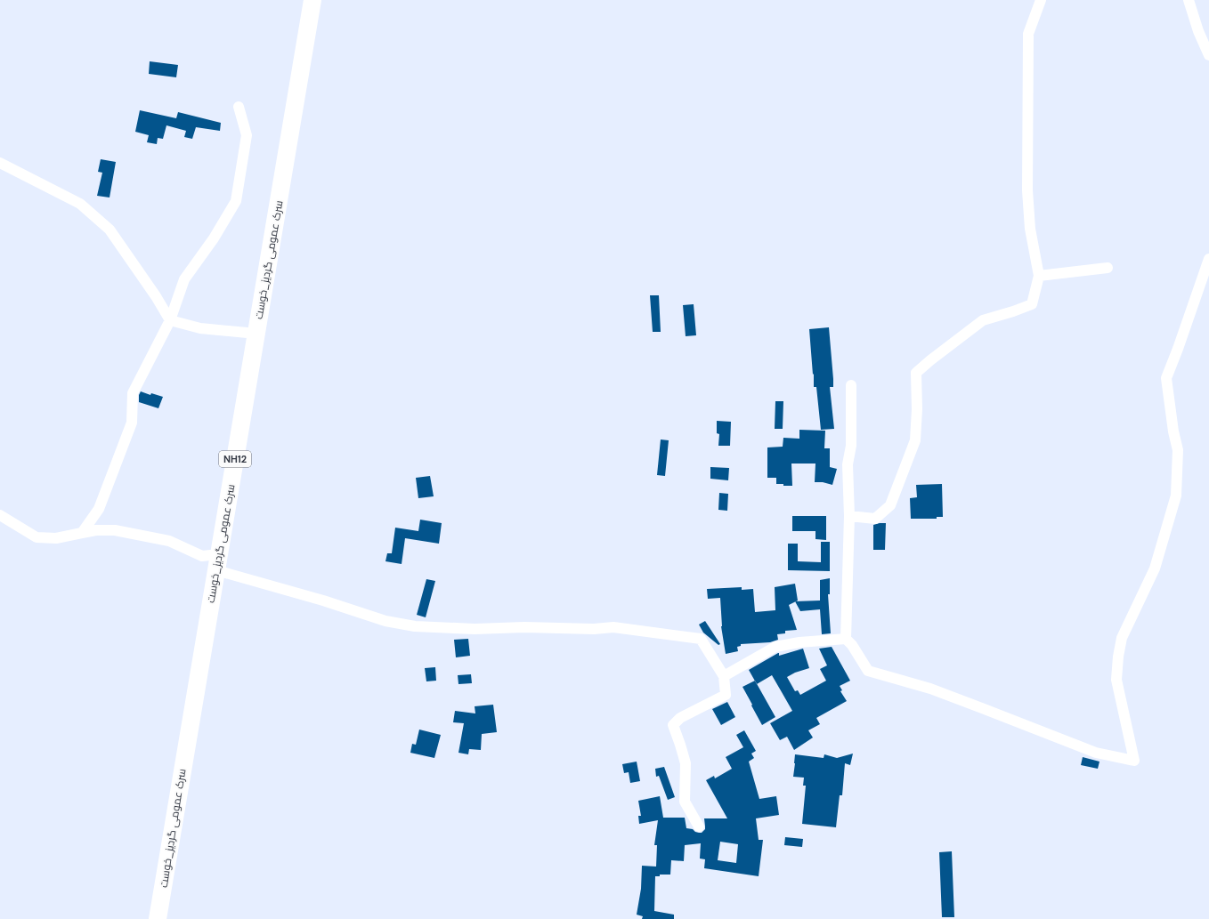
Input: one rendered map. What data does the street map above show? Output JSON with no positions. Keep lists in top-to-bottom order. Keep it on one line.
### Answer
{"streets":{"highway":["سرک عمومی گردیز_خوست","NH12"]}}
